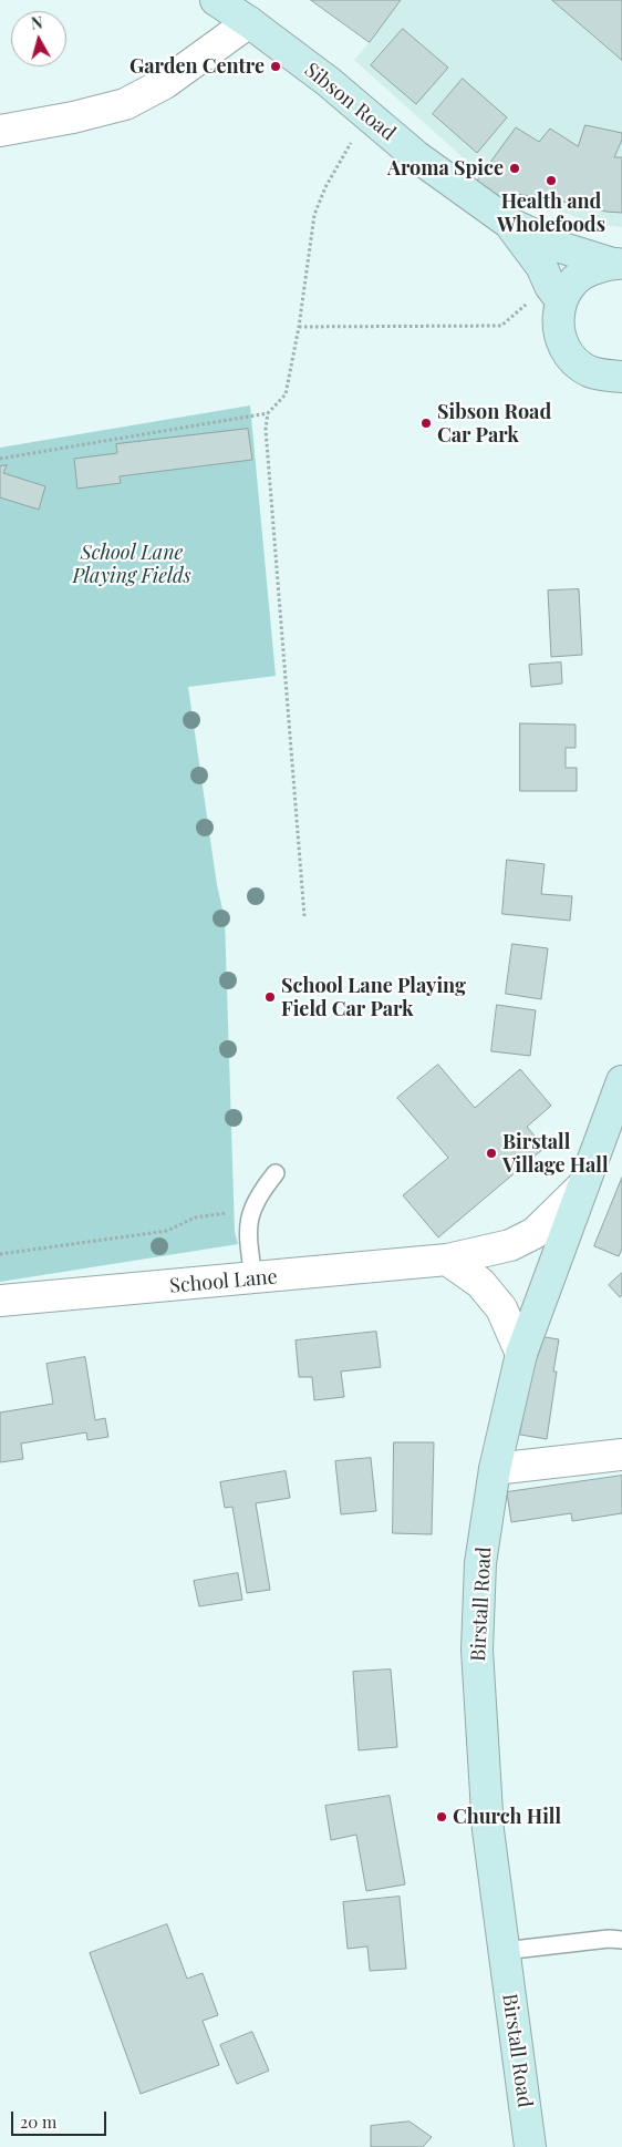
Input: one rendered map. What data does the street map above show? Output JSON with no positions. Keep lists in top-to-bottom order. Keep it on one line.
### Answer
{"streets":{"street":["Sibson Road","School Lane","Birstall Road"]},"crossings":[["School Lane","Birstall Road"]],"parks":["School Lane Playing Fields"],"places":["Garden Centre","Aroma Spice","Health and Wholefoods","Sibson Road Car Park","School Lane Playing Field Car Park","Birstall Village Hall","Church Hill"],"scale_bar":"20 m","north":"top"}
